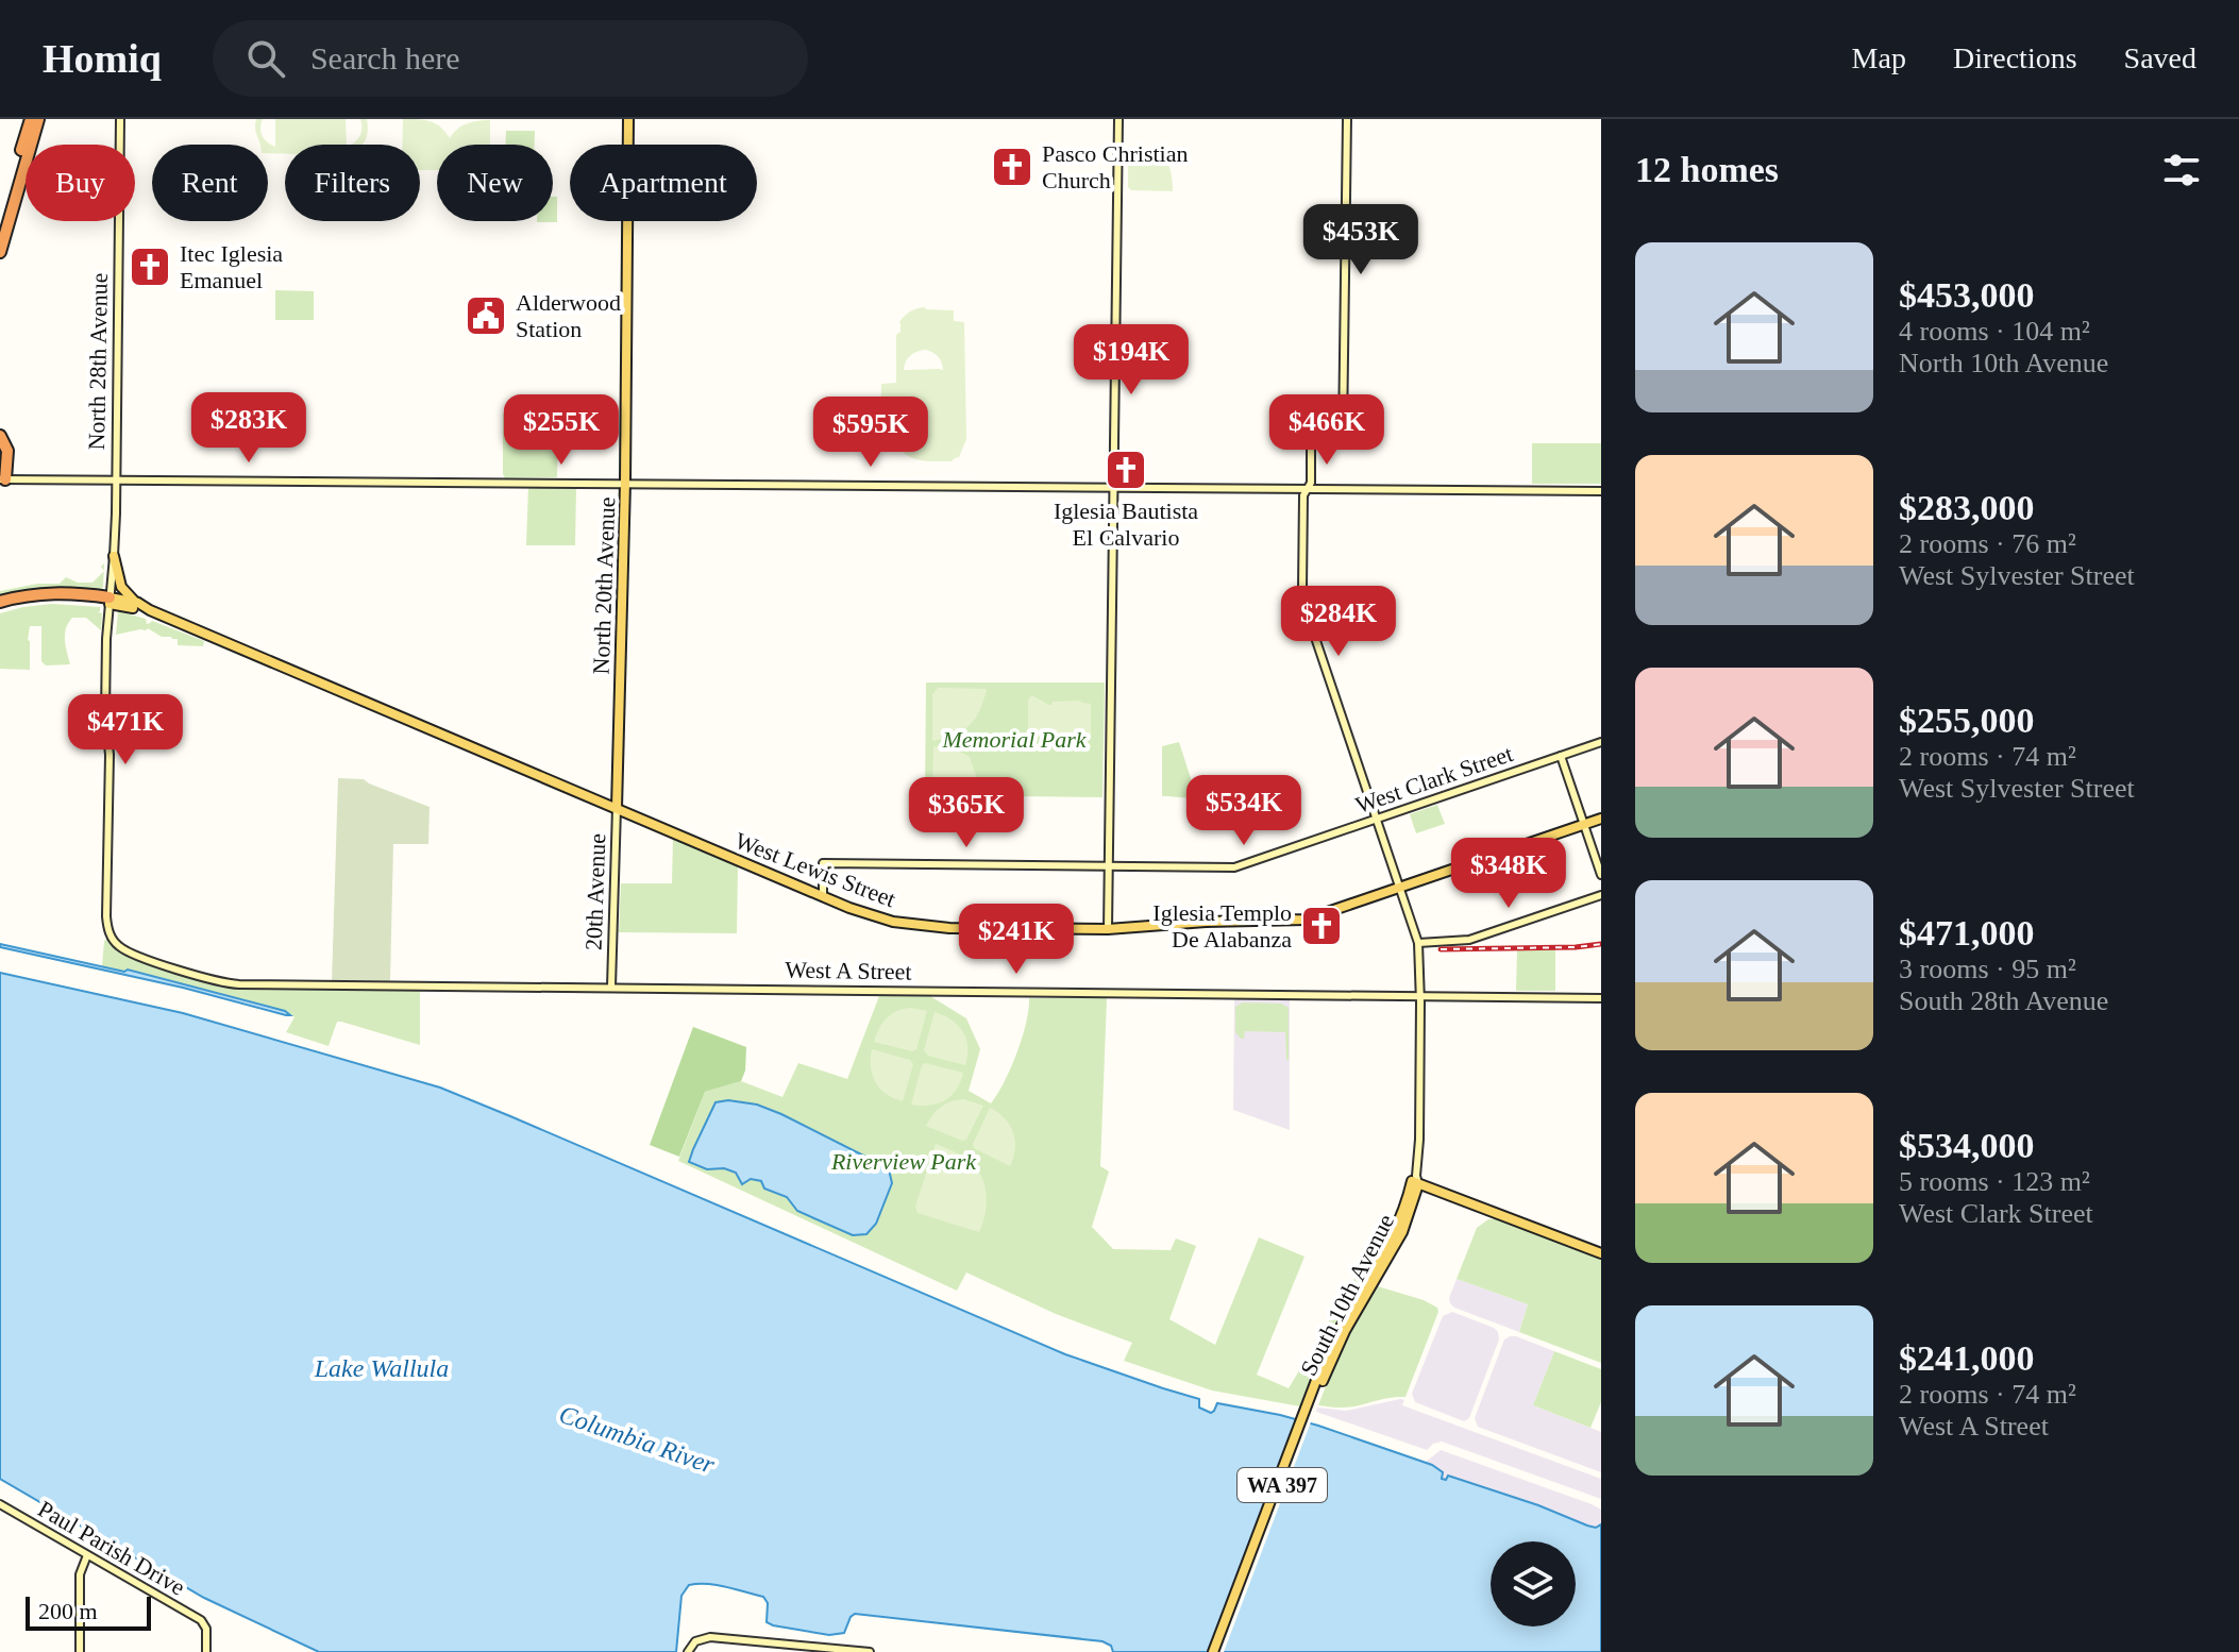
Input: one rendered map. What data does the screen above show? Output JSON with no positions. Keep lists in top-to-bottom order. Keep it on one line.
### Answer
{"streets":{"main road":["North 20th Avenue","West Lewis Street","South 10th Avenue","WA 397"],"street":["North 28th Avenue","West Clark Street","20th Avenue","West A Street","Paul Parish Drive"]},"crossings":[["North 28th Avenue","West Lewis Street"],["North 28th Avenue","West A Street"],["North 20th Avenue","West Lewis Street"],["North 20th Avenue","20th Avenue"],["West Clark Street","West Lewis Street"],["West Clark Street","South 10th Avenue"],["West Lewis Street","20th Avenue"],["West Lewis Street","South 10th Avenue"],["20th Avenue","West A Street"],["West A Street","South 10th Avenue"]],"water":["Lake Wallula","Columbia River"],"parks":["Memorial Park","Riverview Park"],"places":{"church":["Pasco Christian Church","Itec Iglesia Emanuel","Iglesia Bautista El Calvario","Iglesia Templo De Alabanza"],"public building":["Alderwood Station"]},"scale_bar":"200 m","page":{"header":"Homiq","search":"Search here","nav":["Map","Directions","Saved"],"heading":"12 homes","chip":["Buy","Rent","Filters","New","Apartment"],"price":["$453K","$194K","$283K","$255K","$466K","$595K","$284K","$471K","$534K","$365K","$348K","$241K"],"list":[{"name":"$453,000","note":"4 rooms · 104 m² · North 10th Avenue"},{"name":"$283,000","note":"2 rooms · 76 m² · West Sylvester Street"},{"name":"$255,000","note":"2 rooms · 74 m² · West Sylvester Street"},{"name":"$471,000","note":"3 rooms · 95 m² · South 28th Avenue"},{"name":"$534,000","note":"5 rooms · 123 m² · West Clark Street"},{"name":"$241,000","note":"2 rooms · 74 m² · West A Street"}],"scale":"200 m"}}
